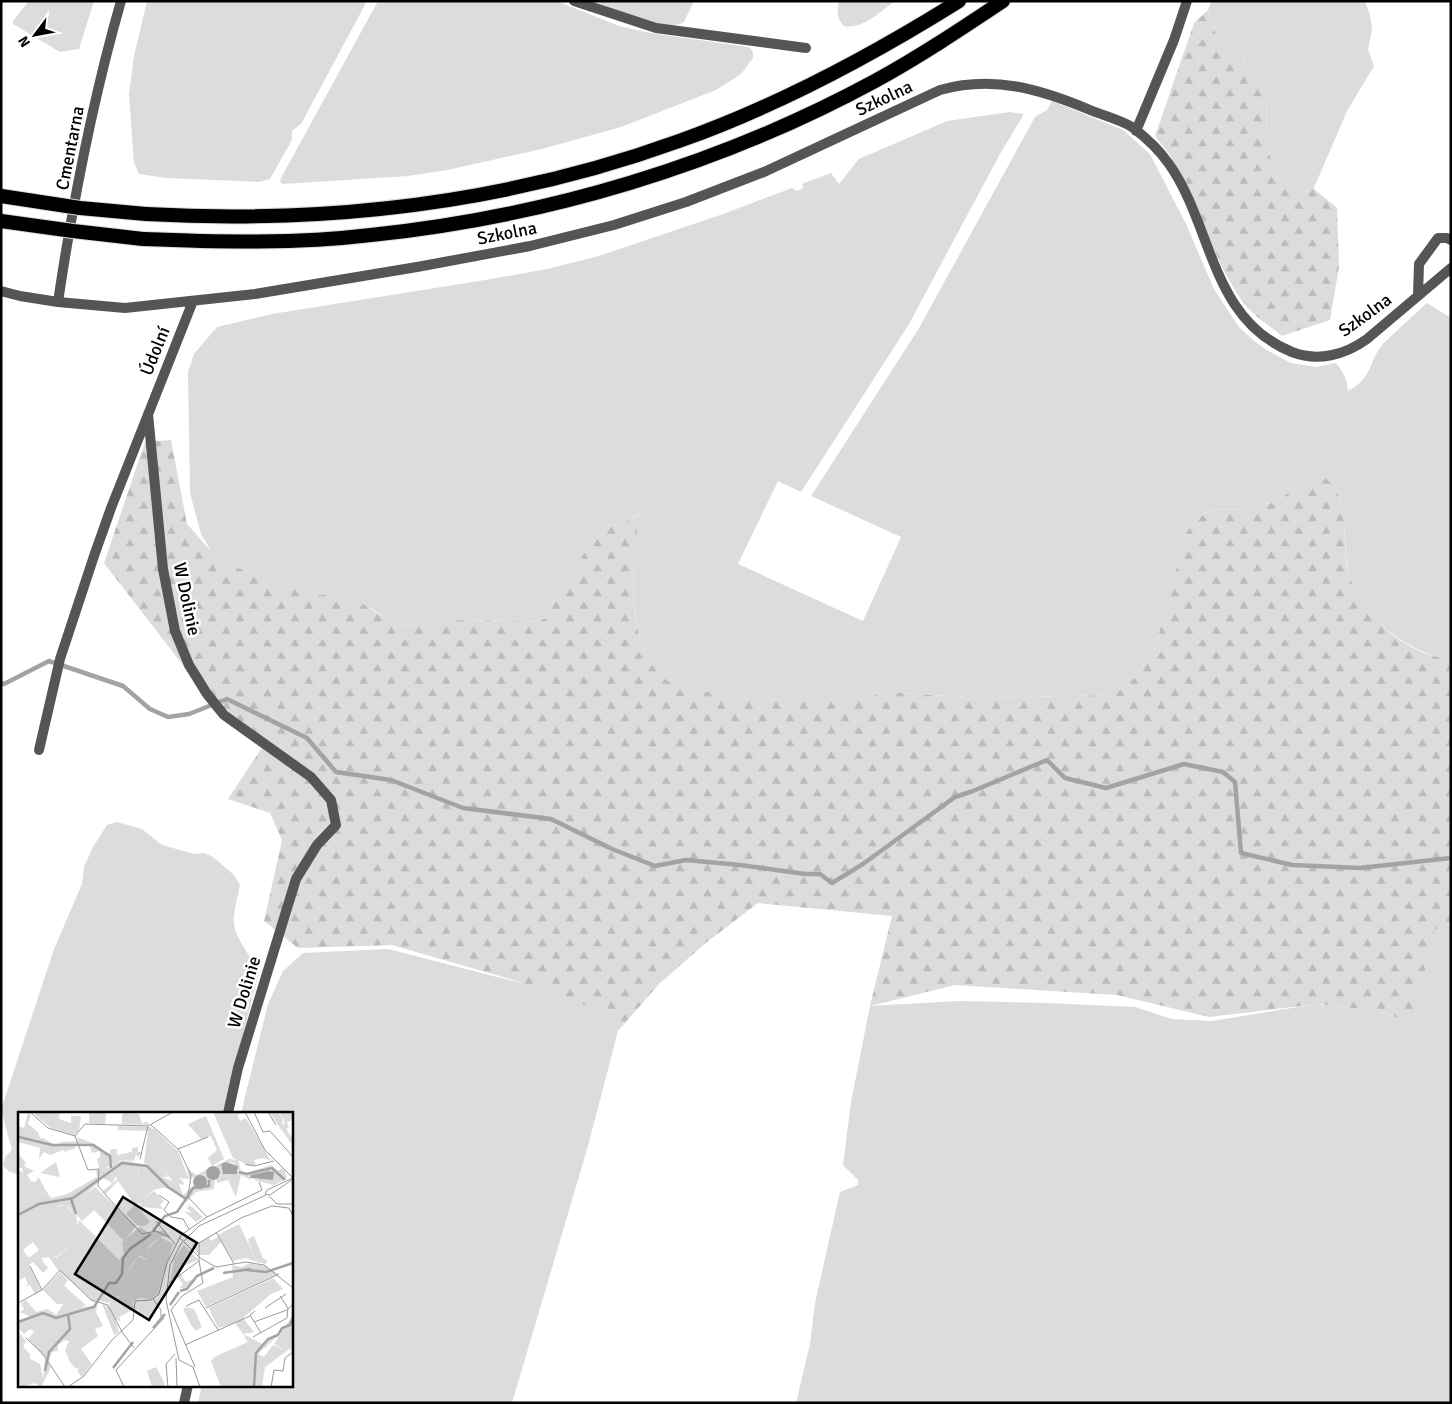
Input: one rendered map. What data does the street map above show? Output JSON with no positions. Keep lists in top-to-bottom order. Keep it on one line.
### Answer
{"streets":{"street":["Szkolna","Cmentarna","Údolní","W Dolinie"]},"crossings":[["Szkolna","Cmentarna"],["Szkolna","Údolní"],["Údolní","W Dolinie"]],"north":"bottom left"}
